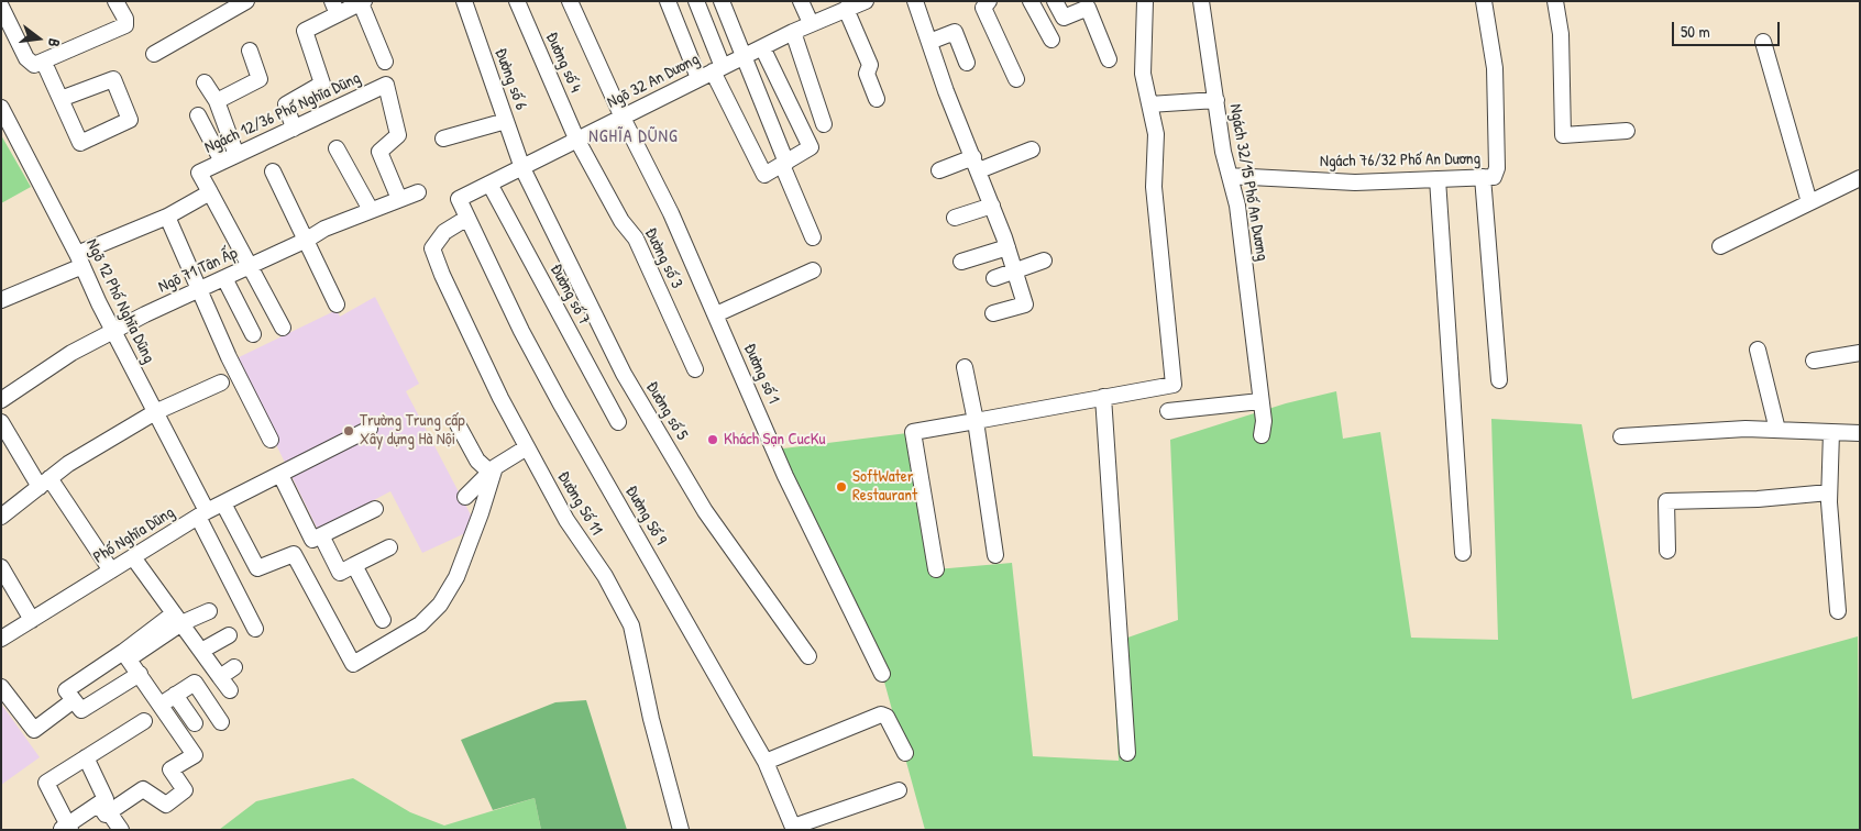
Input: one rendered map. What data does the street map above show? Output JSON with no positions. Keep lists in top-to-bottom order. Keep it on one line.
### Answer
{"streets":{"street":["Đường số 4","Đường số 6","Ngõ 32 An Dương","Ngách 12/36 Phố Nghĩa Dũng","Ngách 76/32 Phố An Dương","Ngách 32/15 Phố An Dương","Đường số 3","Ngõ 71 Tân Ấp","Đường số 7","Ngõ 12 Phố Nghĩa Dũng","Đường số 1","Đường số 5","Đường Số 11","Đường Số 9","Phố Nghĩa Dũng"]},"crossings":[["Đường số 4","Ngõ 32 An Dương"],["Đường số 4","Đường số 3"],["Đường số 6","Ngõ 32 An Dương"],["Đường số 6","Đường số 5"],["Ngõ 32 An Dương","Đường số 3"],["Ngõ 32 An Dương","Đường số 7"],["Ngõ 32 An Dương","Đường số 1"],["Ngõ 32 An Dương","Đường số 5"],["Ngõ 32 An Dương","Đường Số 9"],["Ngách 12/36 Phố Nghĩa Dũng","Ngõ 71 Tân Ấp"],["Ngách 76/32 Phố An Dương","Ngách 32/15 Phố An Dương"],["Ngõ 71 Tân Ấp","Ngõ 12 Phố Nghĩa Dũng"],["Ngõ 12 Phố Nghĩa Dũng","Phố Nghĩa Dũng"],["Đường Số 11","Đường Số 9"]],"districts":["NGHĨA DŨNG"],"places":["Trường Trung cấp Xây dựng Hà Nội","Khách Sạn CucKu","SoftWater Restaurant"],"scale_bar":"50 m","north":"right"}
